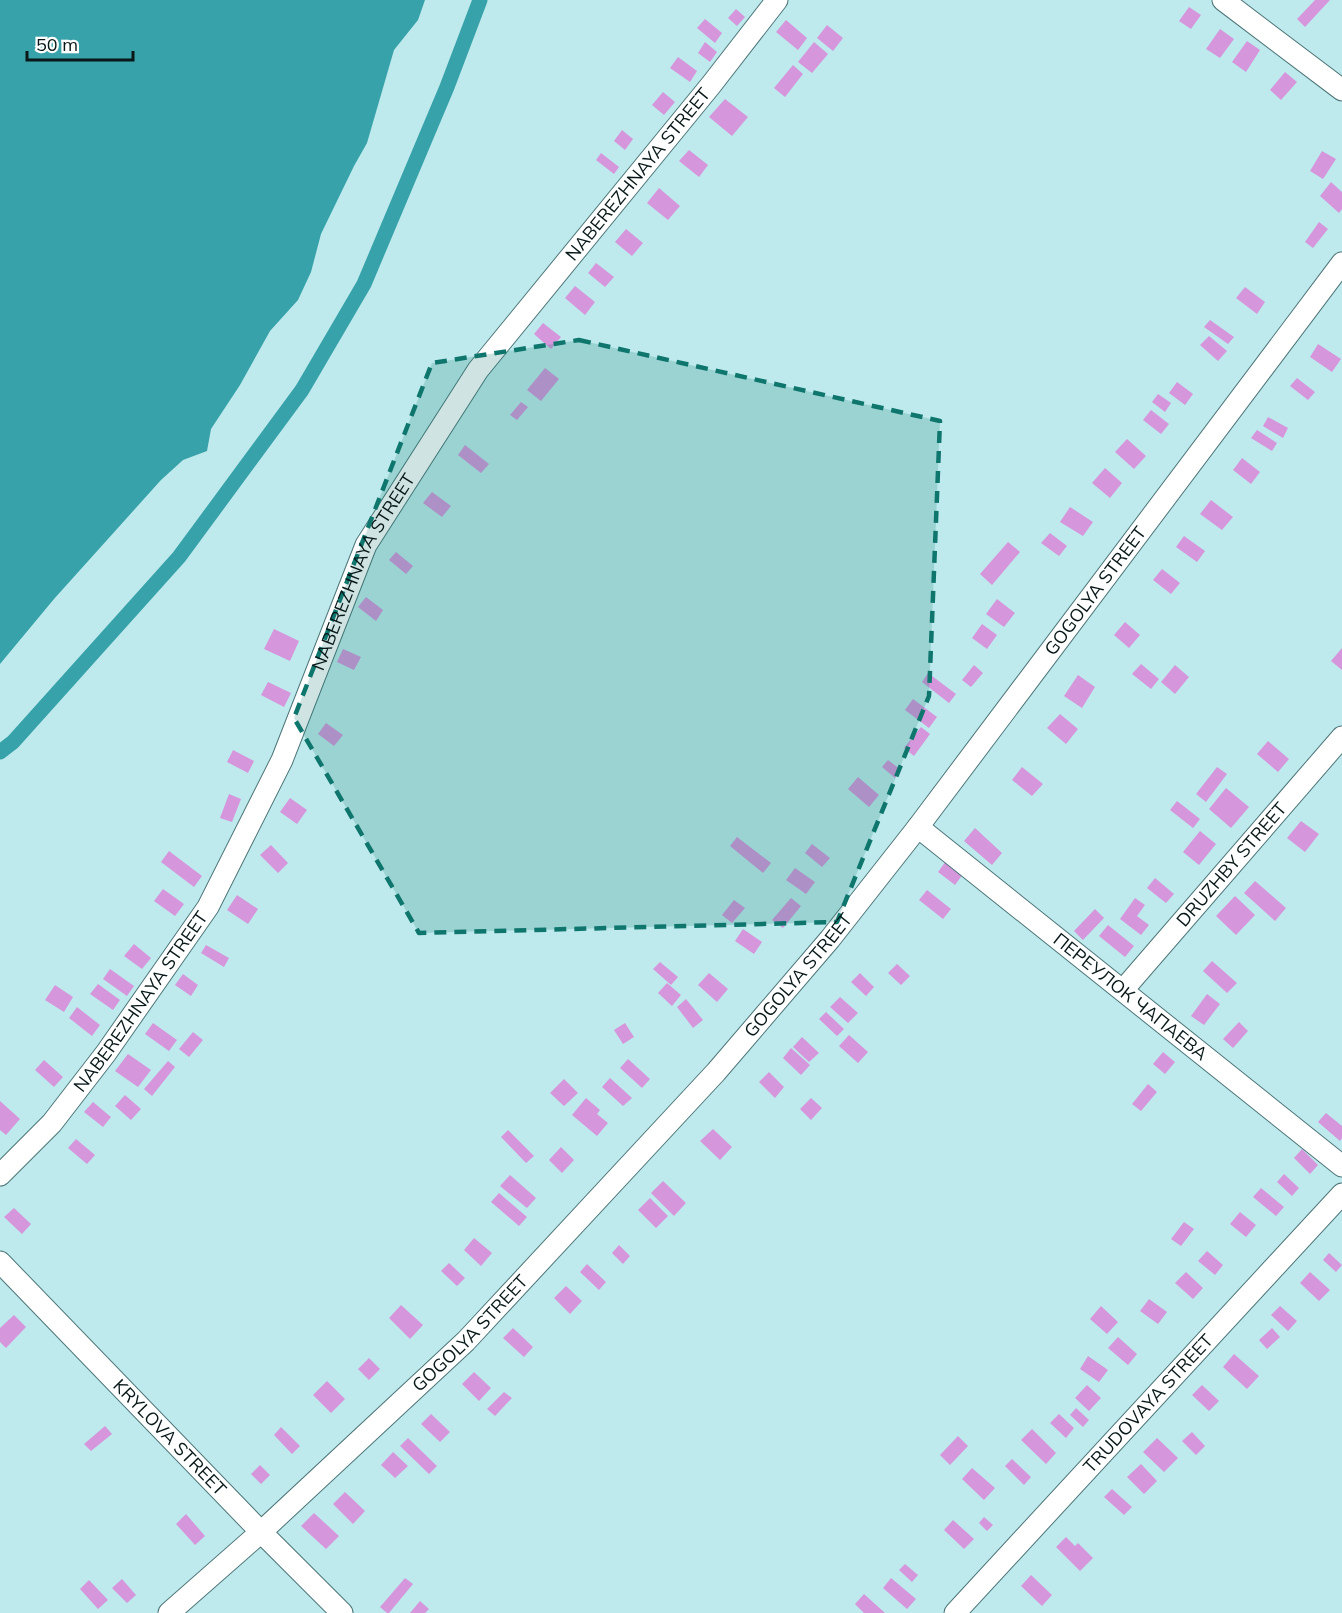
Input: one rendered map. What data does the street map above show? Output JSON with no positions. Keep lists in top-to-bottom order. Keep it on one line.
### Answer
{"streets":{"street":["NABEREZHNAYA STREET","GOGOLYA STREET","DRUZHBY STREET","ПЕРЕУЛОК ЧАПАЕВА","TRUDOVAYA STREET","KRYLOVA STREET"]},"crossings":[["GOGOLYA STREET","ПЕРЕУЛОК ЧАПАЕВА"],["GOGOLYA STREET","KRYLOVA STREET"],["DRUZHBY STREET","ПЕРЕУЛОК ЧАПАЕВА"]],"scale_bar":"50 m"}
